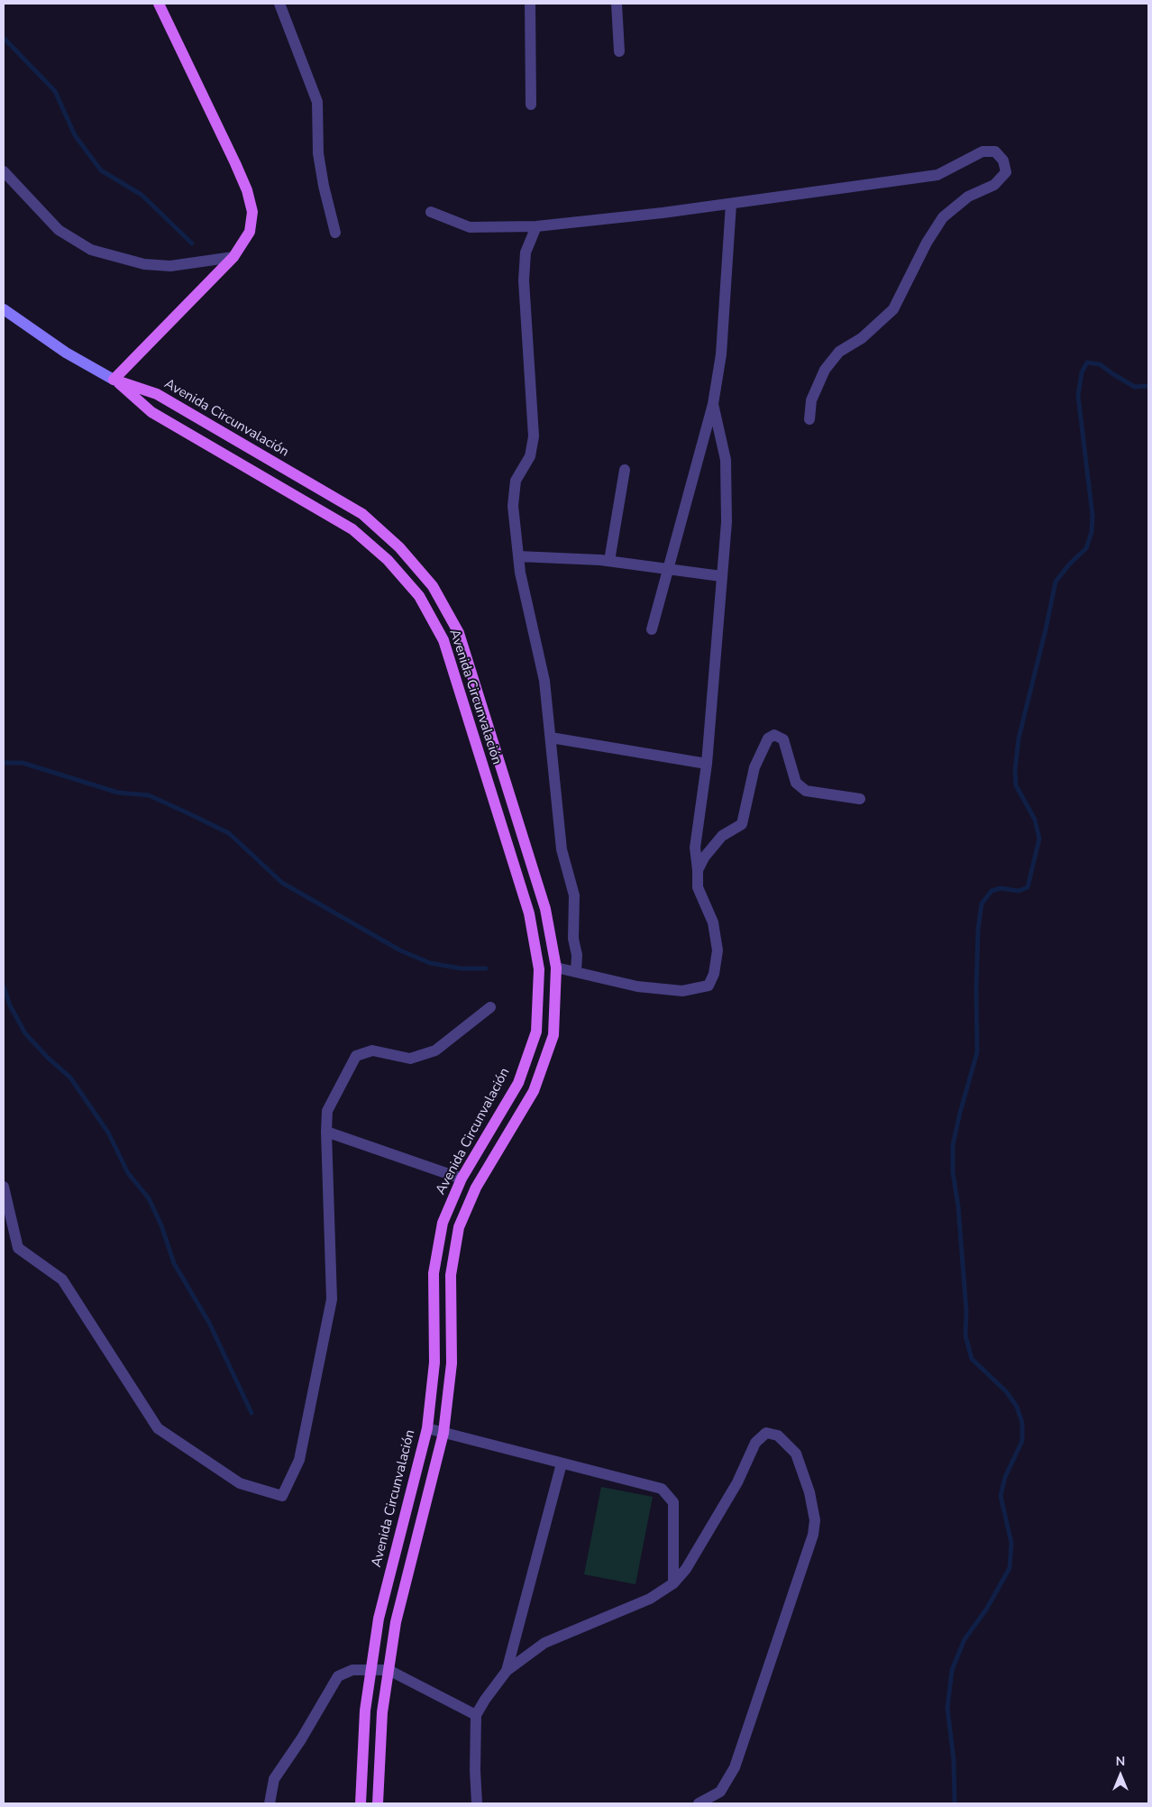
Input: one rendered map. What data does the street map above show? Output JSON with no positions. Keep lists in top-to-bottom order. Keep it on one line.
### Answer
{"streets":{"main road":["Avenida Circunvalación"]},"north":"top"}
